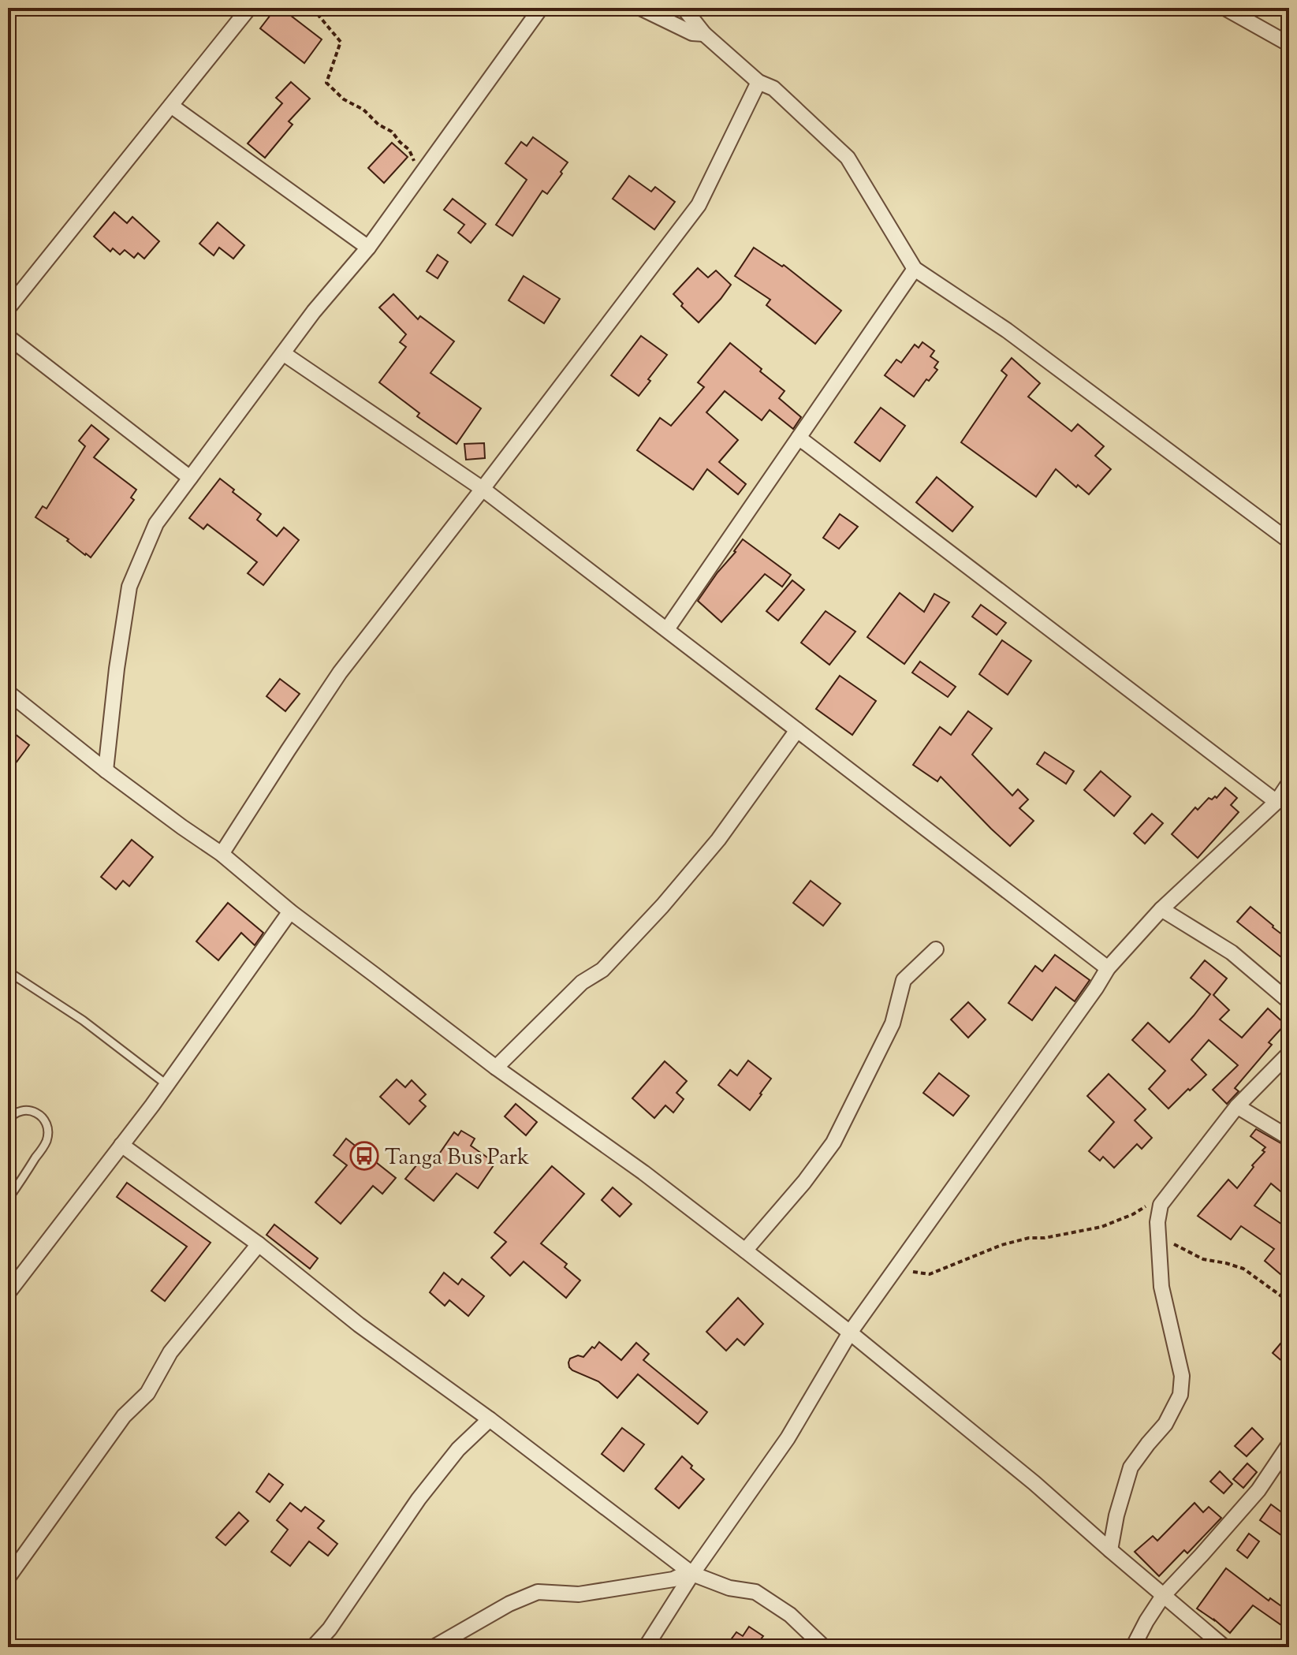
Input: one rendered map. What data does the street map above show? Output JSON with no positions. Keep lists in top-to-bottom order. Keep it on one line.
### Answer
{"places":{"bus stop":["Tanga Bus Park"]}}
